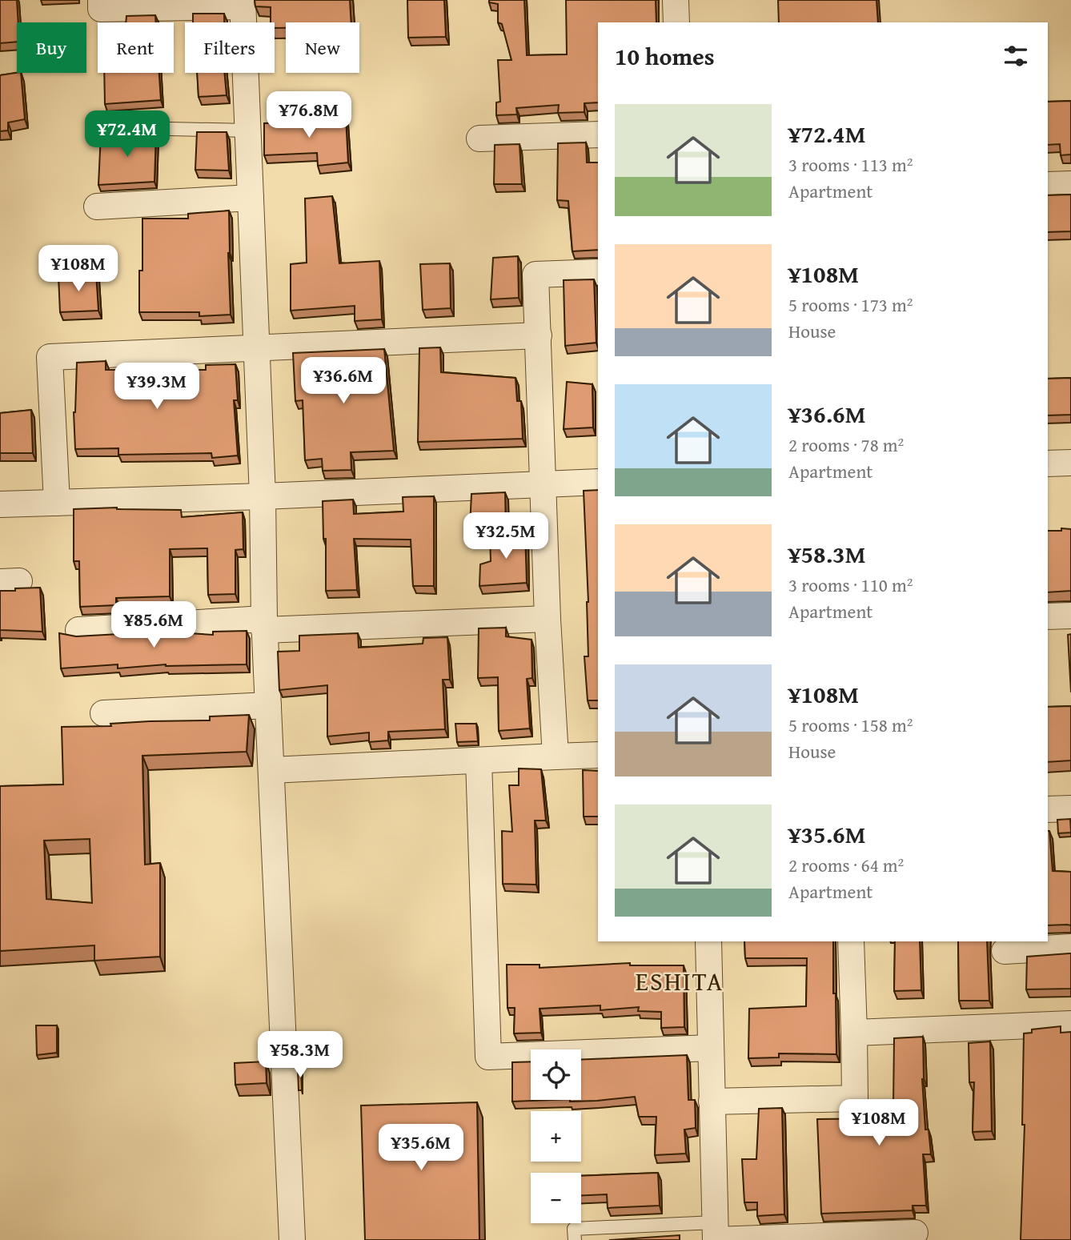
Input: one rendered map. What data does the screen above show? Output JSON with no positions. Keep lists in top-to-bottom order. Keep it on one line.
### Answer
{"districts":["ESHITA"],"page":{"chip":["Buy","Rent","Filters","New"],"heading":"10 homes","list":[{"name":"¥72.4M","note":"3 rooms · 113 m² · Apartment"},{"name":"¥108M","note":"5 rooms · 173 m² · House"},{"name":"¥36.6M","note":"2 rooms · 78 m² · Apartment"},{"name":"¥58.3M","note":"3 rooms · 110 m² · Apartment"},{"name":"¥108M","note":"5 rooms · 158 m² · House"},{"name":"¥35.6M","note":"2 rooms · 64 m² · Apartment"}],"price":["¥76.8M","¥72.4M","¥108M","¥36.6M","¥39.3M","¥32.5M","¥85.6M","¥58.3M","¥108M","¥35.6M"],"map_buttons":["+","−"]}}
